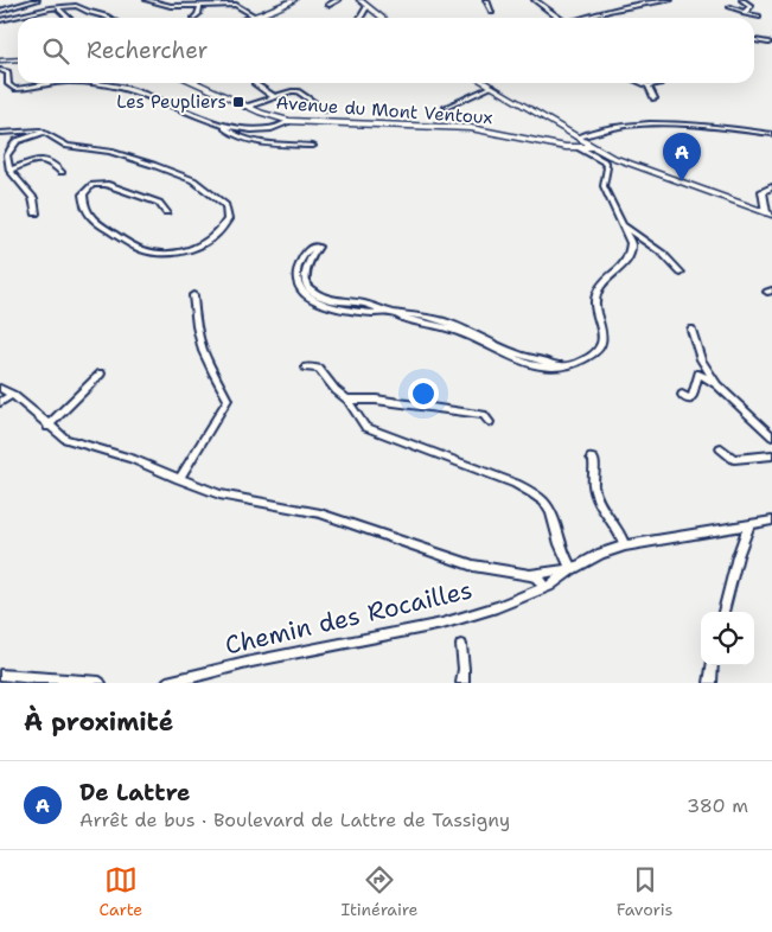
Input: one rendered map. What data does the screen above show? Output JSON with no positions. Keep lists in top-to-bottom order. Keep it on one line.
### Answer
{"streets":{"street":["Avenue du Mont Ventoux","Chemin des Rocailles"]},"places":{"transit":["Les Peupliers"]},"page":{"search":"Rechercher","pins":"A","heading":"À proximité","list":[{"mark":"A","name":"De Lattre","note":"Arrêt de bus · Boulevard de Lattre de Tassigny","value":"380 m"}],"nav":["Carte","Itinéraire","Favoris"]}}
